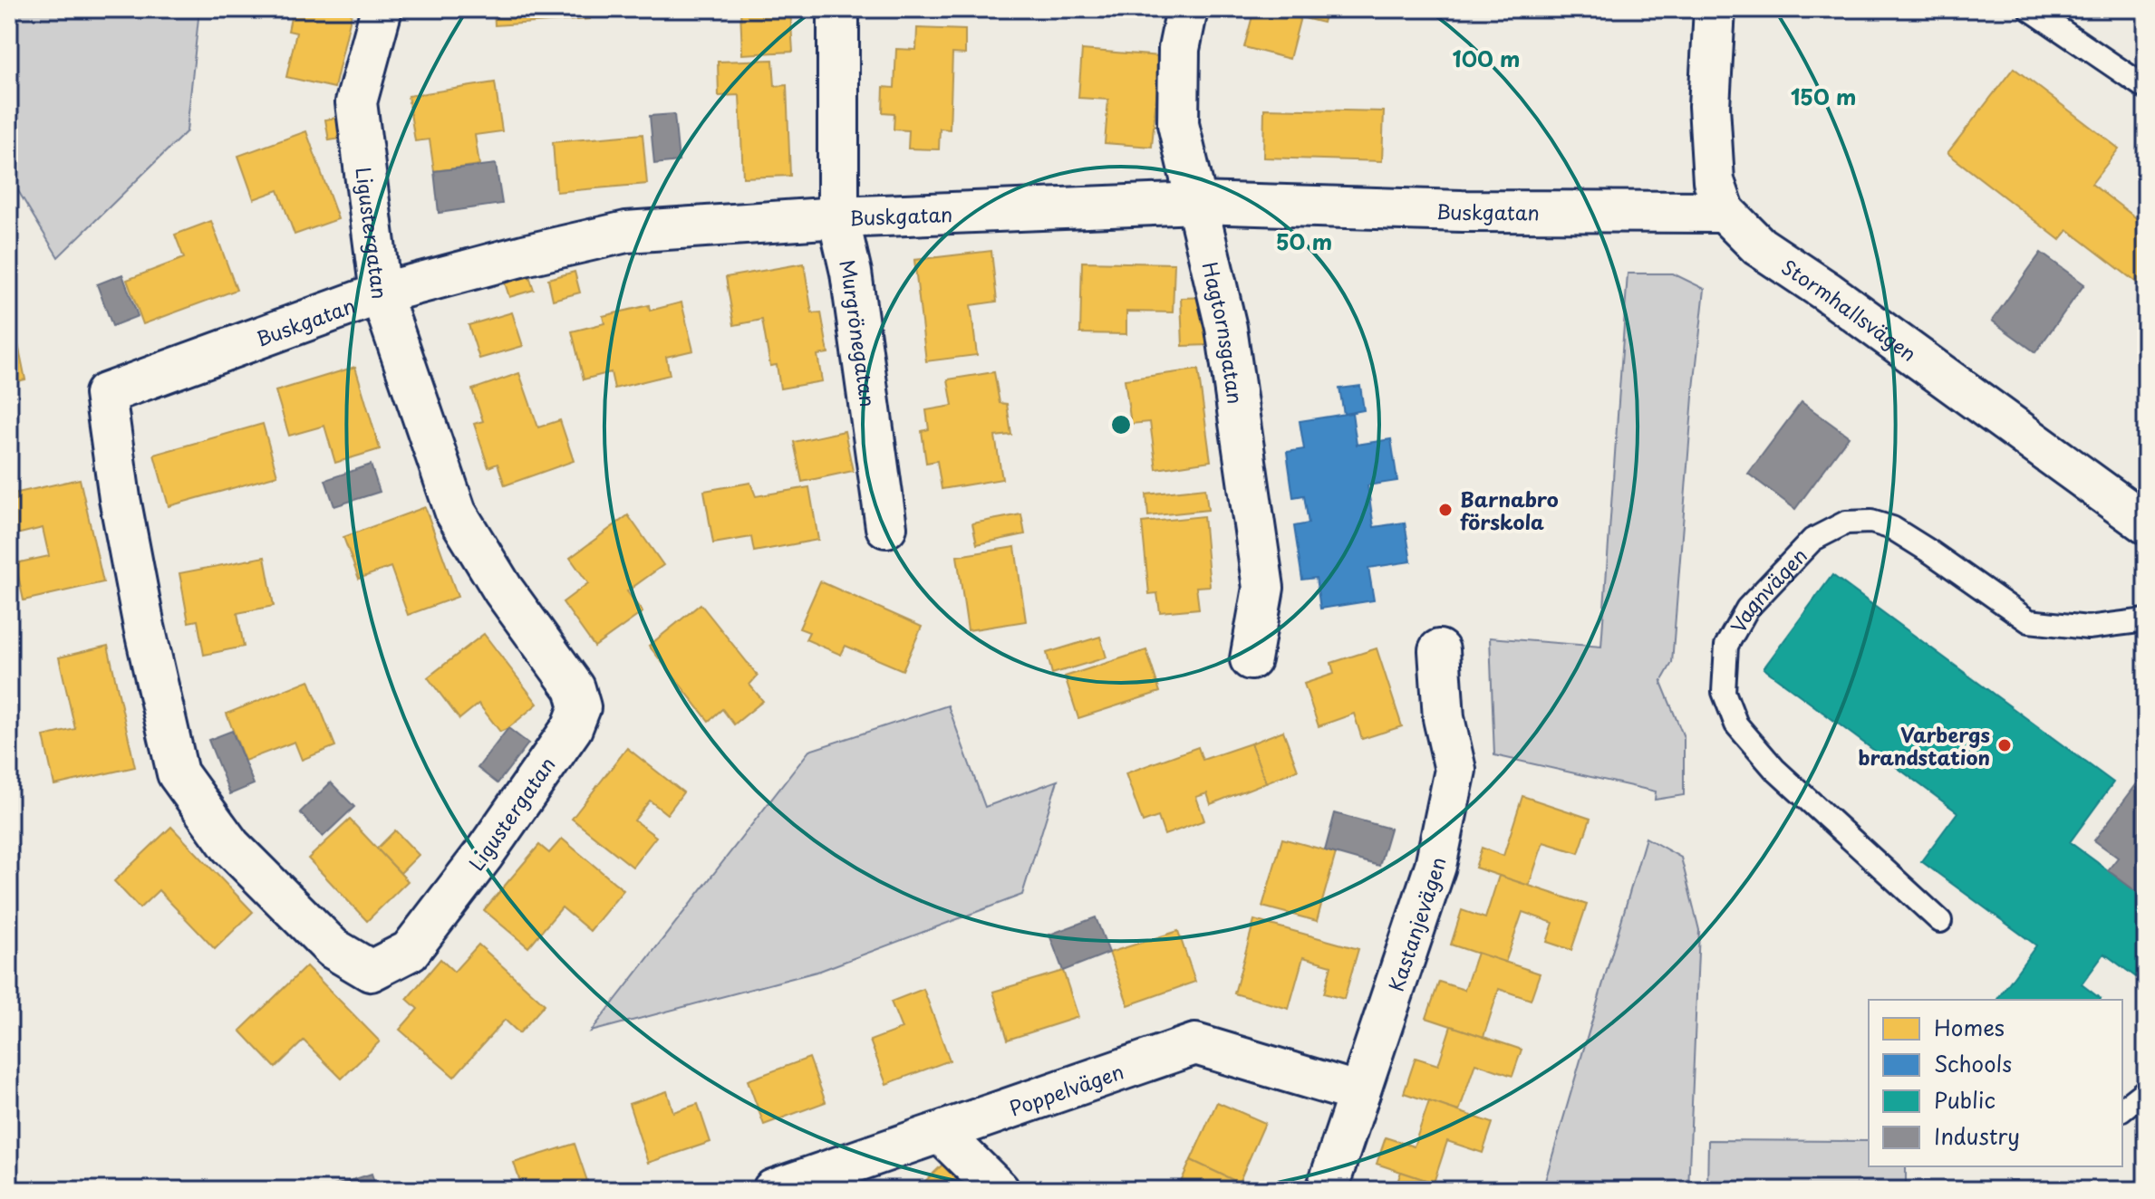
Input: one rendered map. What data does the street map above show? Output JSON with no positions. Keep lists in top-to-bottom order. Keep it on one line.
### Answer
{"streets":{"street":["Buskgatan","Ligustergatan","Stormhallsvägen","Murgrönegatan","Hagtornsgatan","Kastanjevägen","Poppelvägen"],"lane":["Vagnvägen"]},"crossings":[["Buskgatan","Ligustergatan"],["Buskgatan","Stormhallsvägen"],["Buskgatan","Murgrönegatan"],["Buskgatan","Hagtornsgatan"],["Kastanjevägen","Poppelvägen"]],"places":["Barnabro förskola","Varbergs brandstation"],"legend":["Homes","Schools","Public","Industry"],"rings":["100 m","150 m","50 m"]}
